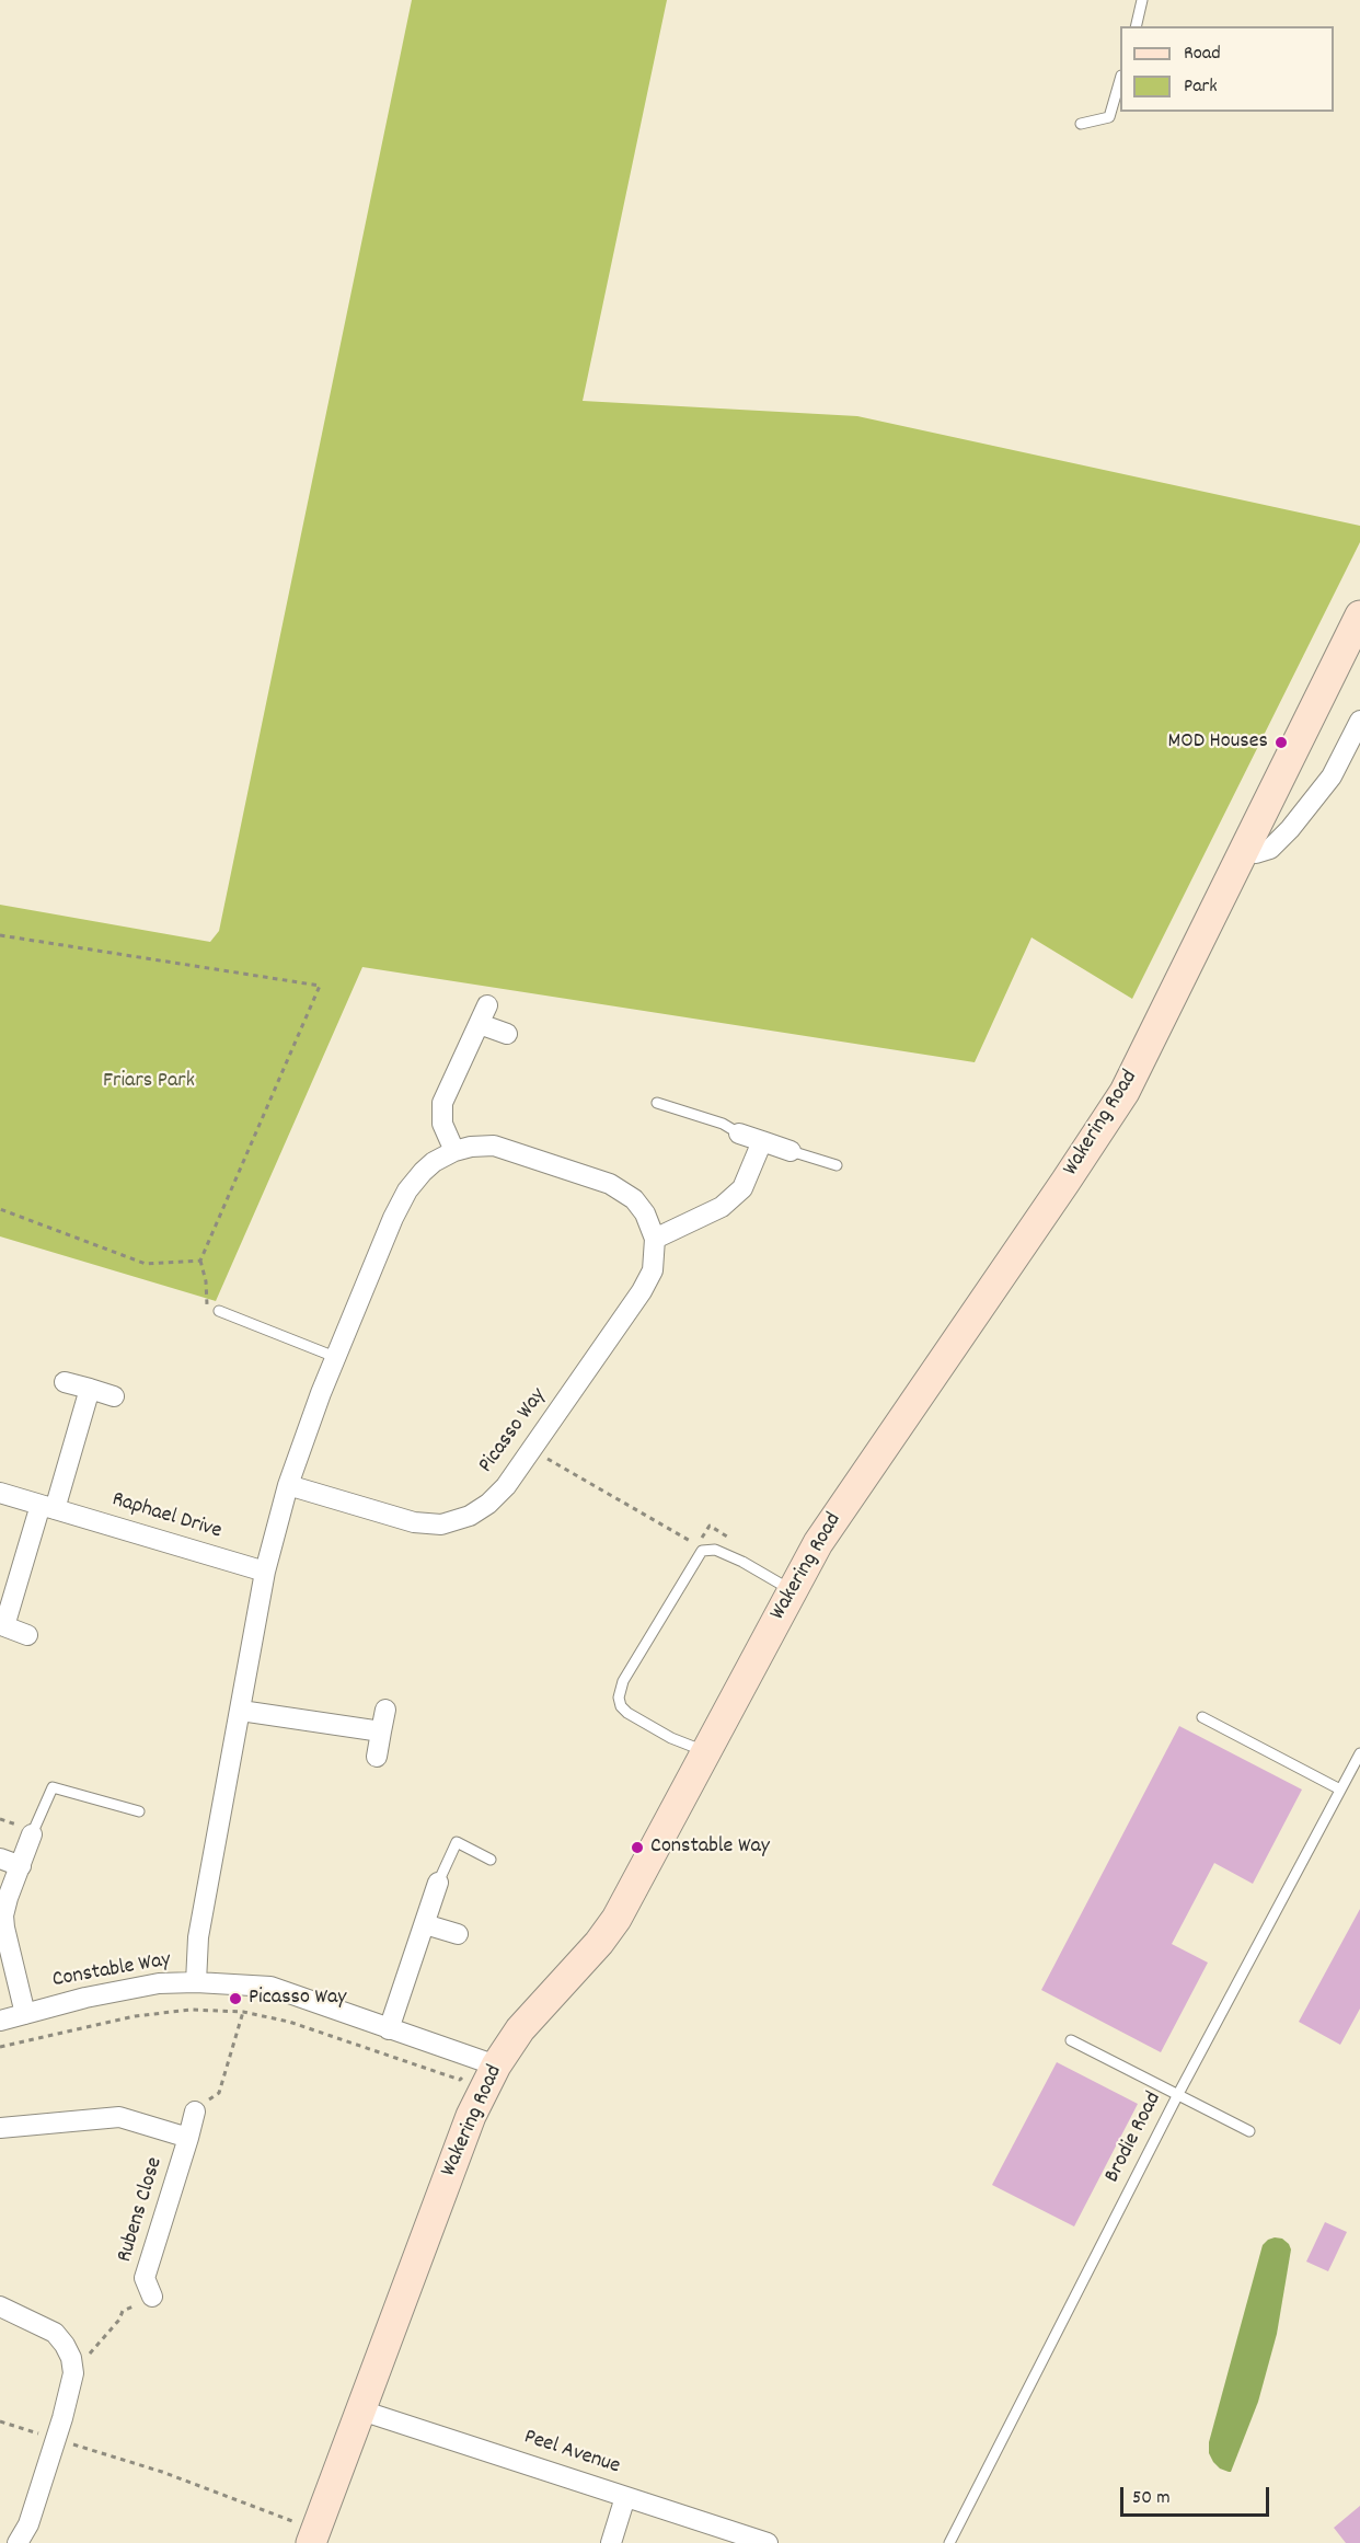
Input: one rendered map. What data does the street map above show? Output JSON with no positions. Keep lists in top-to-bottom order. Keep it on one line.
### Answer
{"streets":{"street":["Wakering Road","Picasso Way","Raphael Drive","Constable Way","Rubens Close","Peel Avenue"],"lane":["Brodie Road"]},"crossings":[["Wakering Road","Constable Way"],["Wakering Road","Peel Avenue"],["Picasso Way","Raphael Drive"],["Picasso Way","Constable Way"]],"parks":["Friars Park"],"places":["MOD Houses","Constable Way","Picasso Way"],"legend":["Road","Park"],"scale_bar":"50 m"}
